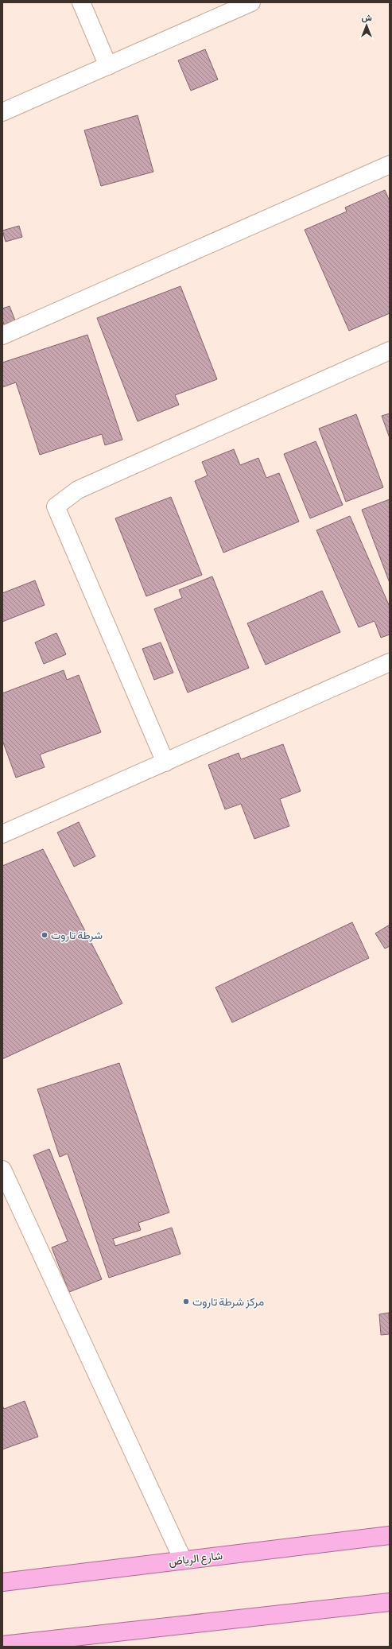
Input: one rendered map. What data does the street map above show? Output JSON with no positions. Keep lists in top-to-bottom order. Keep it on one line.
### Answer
{"streets":{"main road":["شارع الرياض"]},"places":["شرطة تاروت","مركز شرطة تاروت"],"north":"top"}
